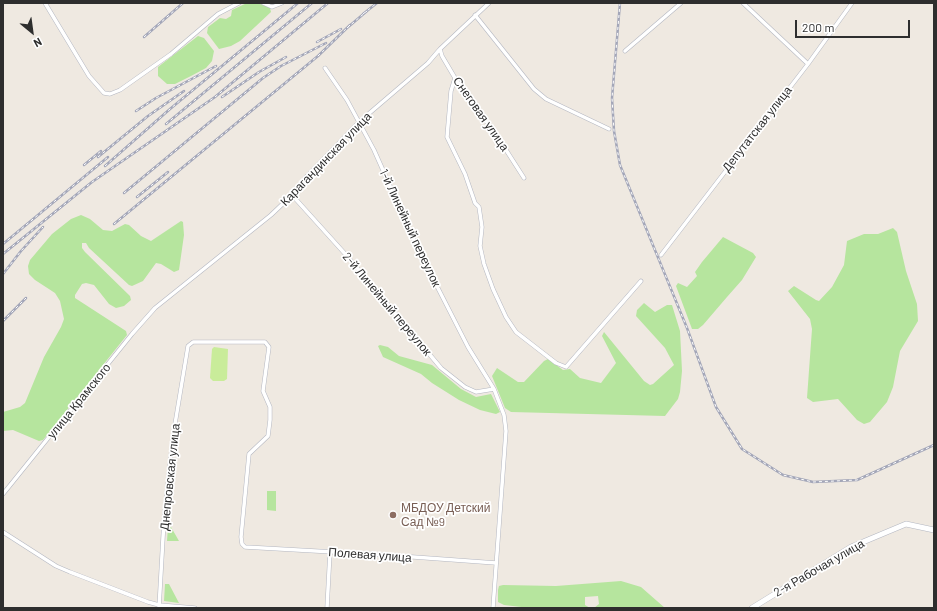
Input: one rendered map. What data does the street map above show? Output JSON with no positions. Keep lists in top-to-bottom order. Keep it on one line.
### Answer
{"streets":{"main road":["2-я Рабочая улица"],"street":["Снеговая улица","Депутатская улица","Карагандинская улица","1-й Линейный переулок","2-й Линейный переулок","улица Крамского","Днепровская улица","Полевая улица"]},"crossings":[["Снеговая улица","Карагандинская улица"],["Карагандинская улица","1-й Линейный переулок"],["Карагандинская улица","2-й Линейный переулок"],["Карагандинская улица","улица Крамского"],["1-й Линейный переулок","2-й Линейный переулок"],["1-й Линейный переулок","Полевая улица"],["Днепровская улица","Полевая улица"]],"places":["МБДОУ Детский Сад №9"],"scale_bar":"200 m","north":"bottom right"}
